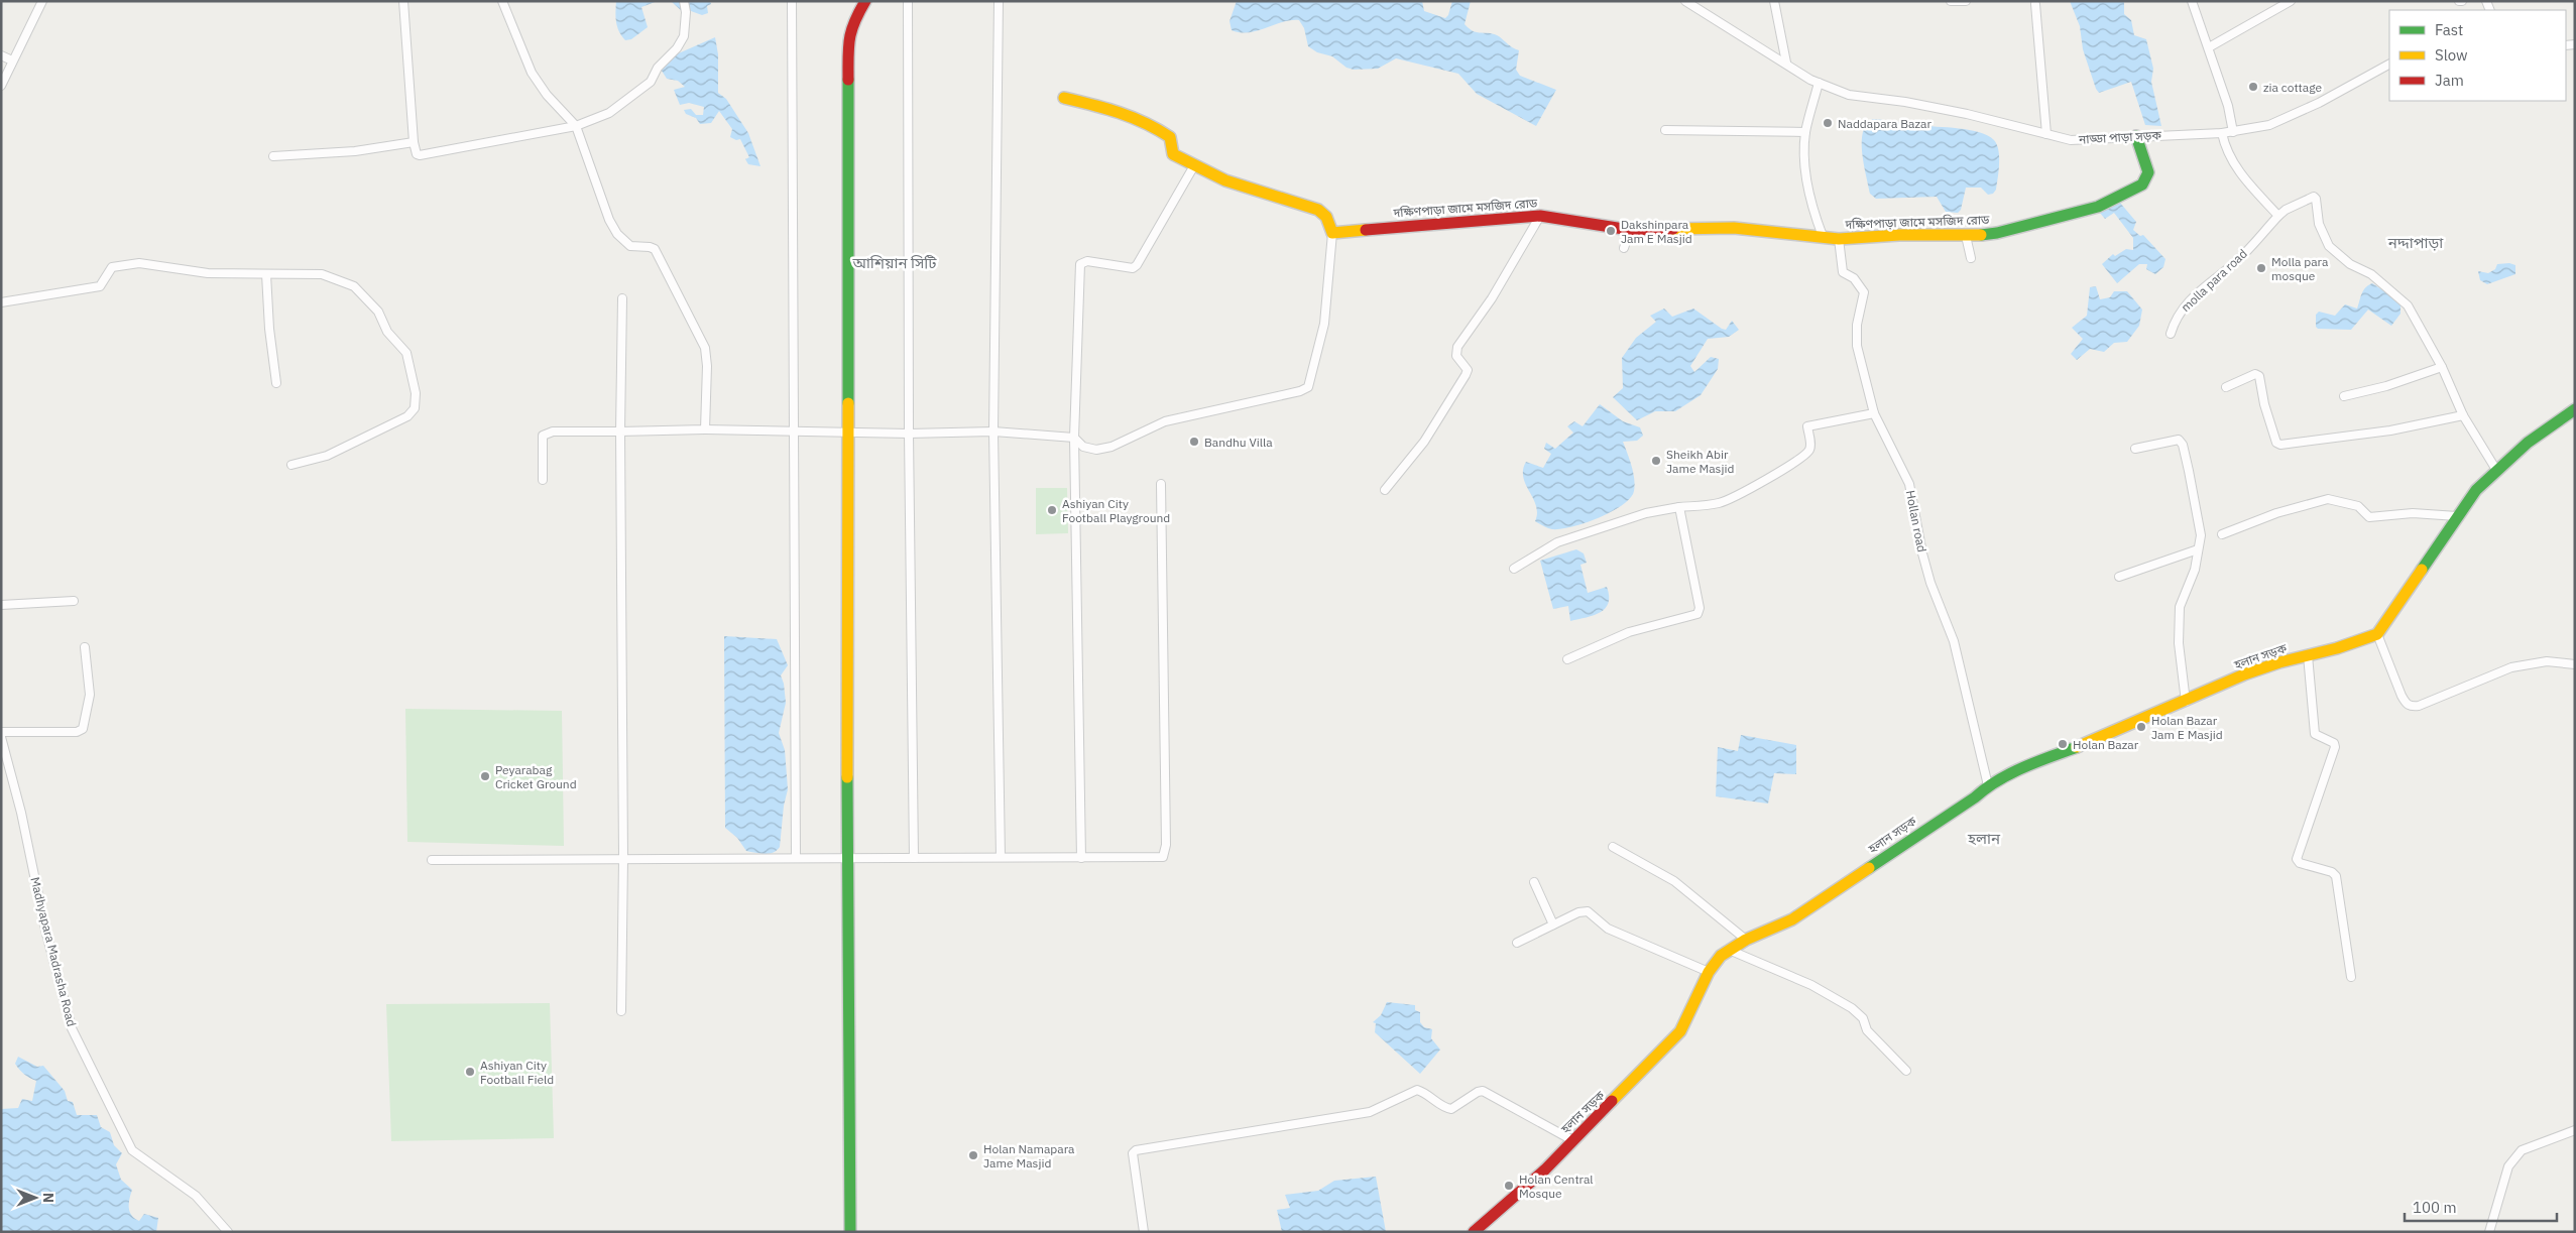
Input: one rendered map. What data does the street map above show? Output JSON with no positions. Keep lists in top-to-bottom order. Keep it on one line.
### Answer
{"streets":{"street":["নাড্ডা পাড়া সড়ক","দক্ষিণপাড়া জামে মসজিদ রোড","molla para road","Hollan road","হলান সড়ক","Madhyapara Madrasha Road"]},"crossings":[["নাড্ডা পাড়া সড়ক","দক্ষিণপাড়া জামে মসজিদ রোড"],["দক্ষিণপাড়া জামে মসজিদ রোড","Hollan road"],["Hollan road","হলান সড়ক"]],"districts":["নদ্দাপাড়া","আশিয়ান সিটি","হলান"],"places":["zia cottage","Naddapara Bazar","Dakshinpara Jam E Masjid","Molla para mosque","Bandhu Villa","Sheikh Abir Jame Masjid","Ashiyan City Football Playground","Holan Bazar Jam E Masjid","Holan Bazar","Peyarabag Cricket Ground","Ashiyan City Football Field","Holan Namapara Jame Masjid","Holan Central Mosque"],"legend":["Fast","Slow","Jam"],"scale_bar":"100 m","north":"right"}
